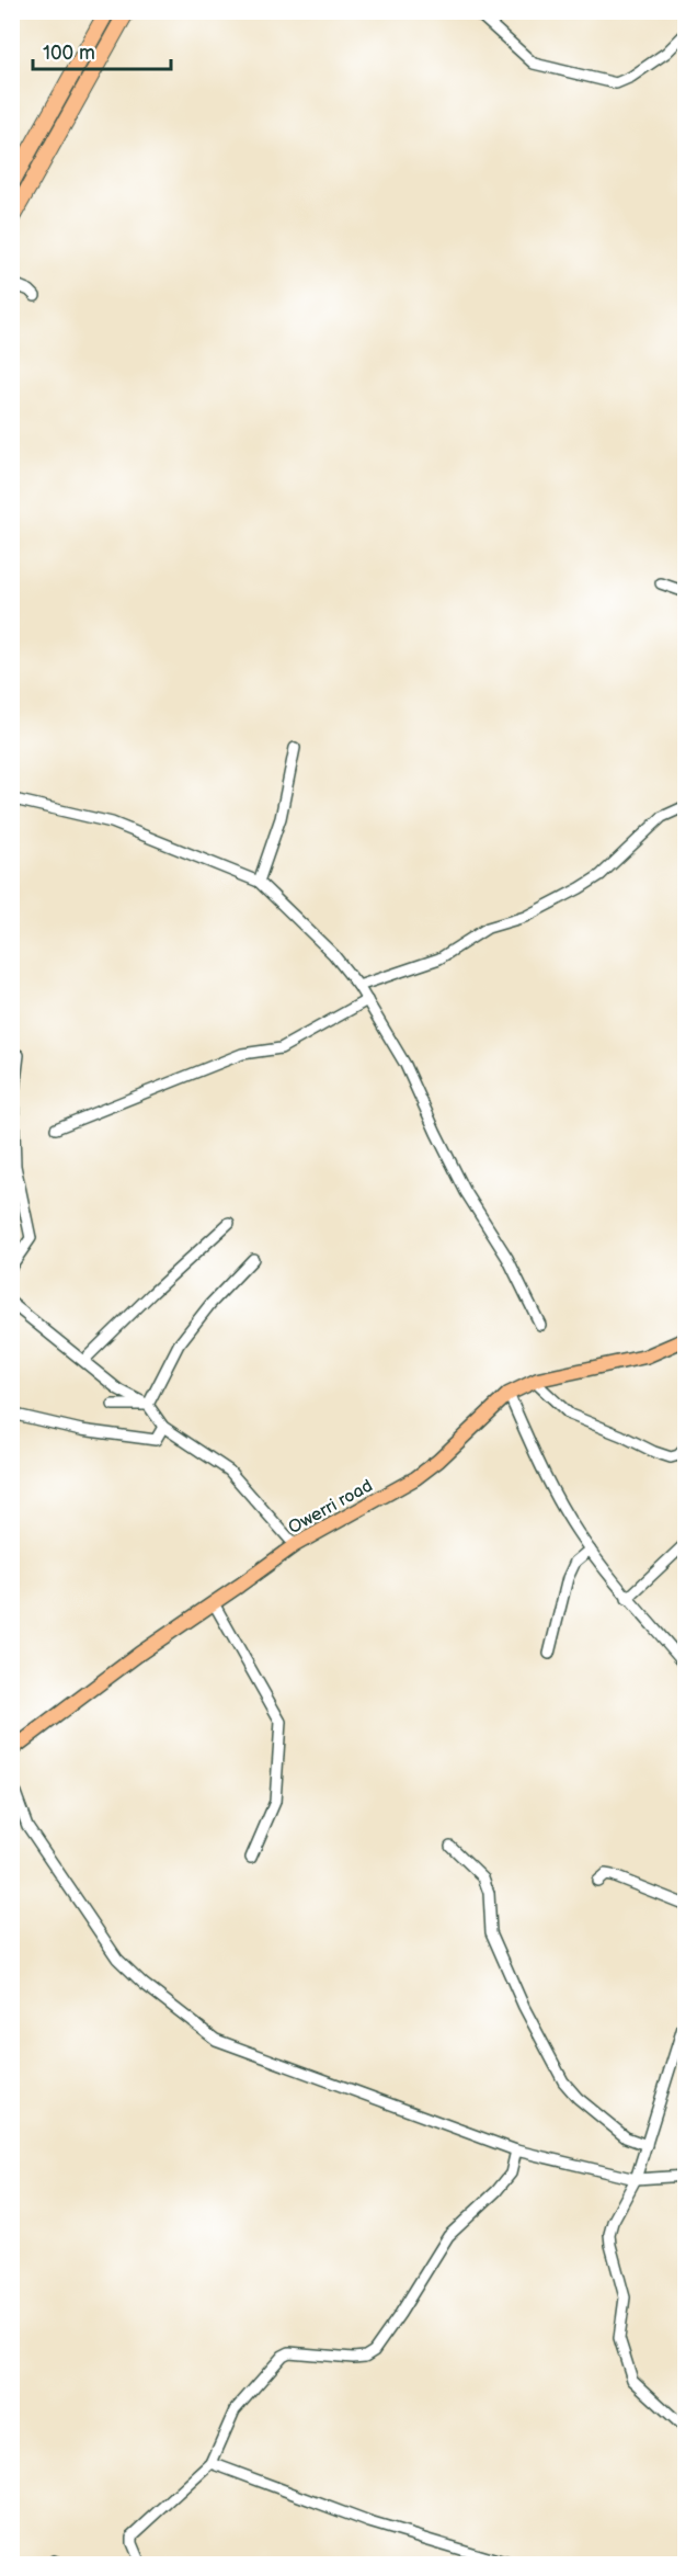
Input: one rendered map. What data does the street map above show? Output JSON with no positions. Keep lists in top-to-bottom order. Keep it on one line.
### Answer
{"streets":{"main road":["Owerri road"]},"scale_bar":"100 m"}
